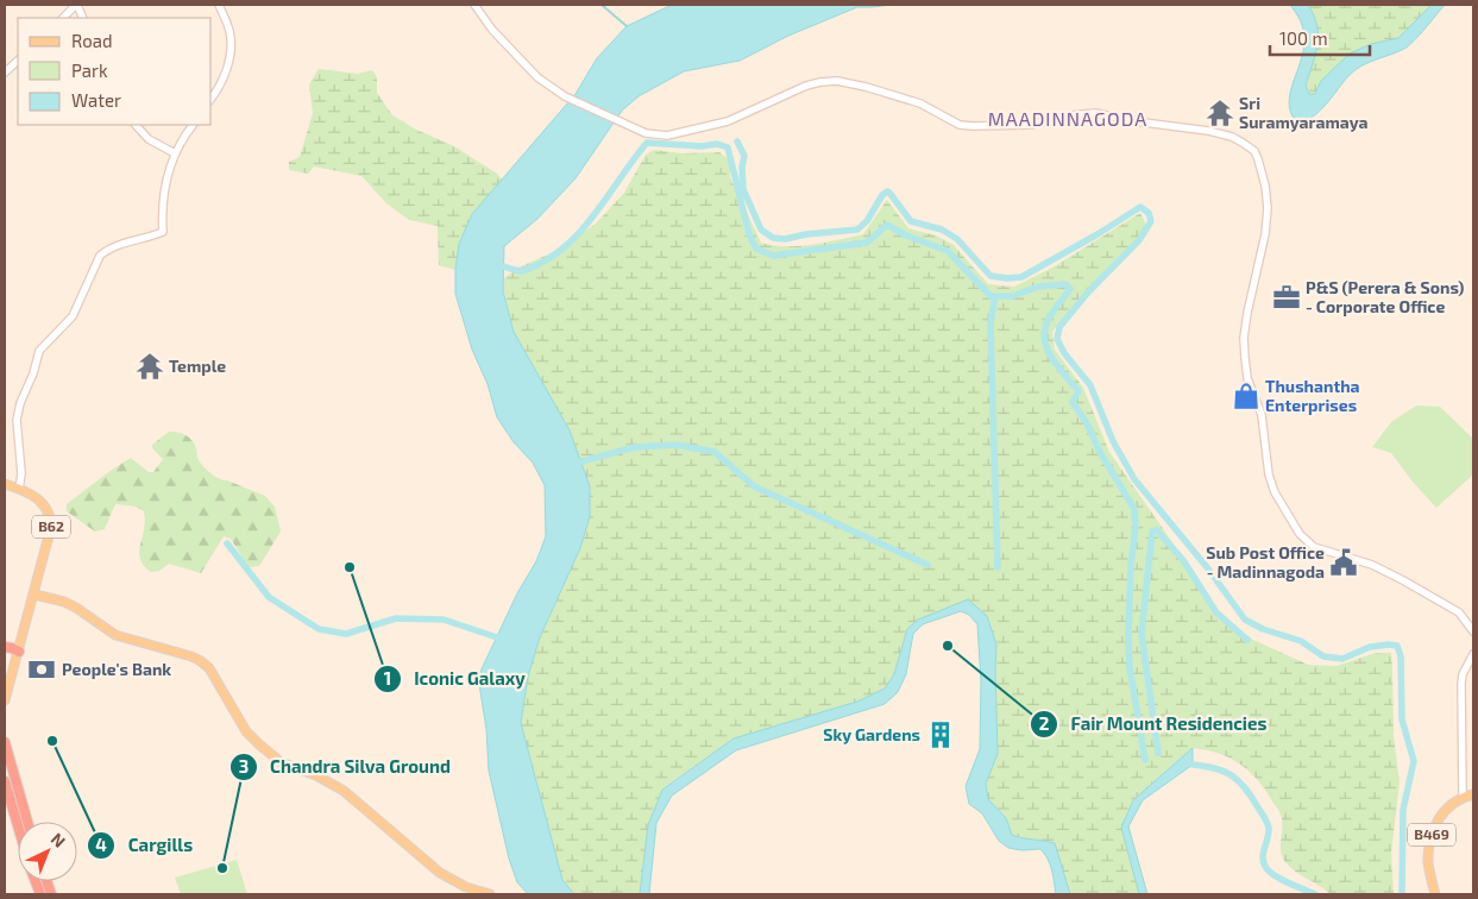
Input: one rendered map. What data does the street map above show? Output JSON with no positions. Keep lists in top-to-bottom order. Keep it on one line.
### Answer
{"streets":{"main road":["B62","B469"]},"districts":["MAADINNAGODA"],"places":{"temple":["Sri Suramyaramaya","Temple"],"office":["P&S (Perera & Sons) - Corporate Office"],"shop":["Thushantha Enterprises"],"public building":["Sub Post Office - Madinnagoda"],"other":["Iconic Galaxy","Fair Mount Residencies","Cargills","Chandra Silva Ground"],"bank":["People's Bank"],"building":["Sky Gardens"]},"legend":["Road","Park","Water"],"scale_bar":"100 m","north":"top right"}
